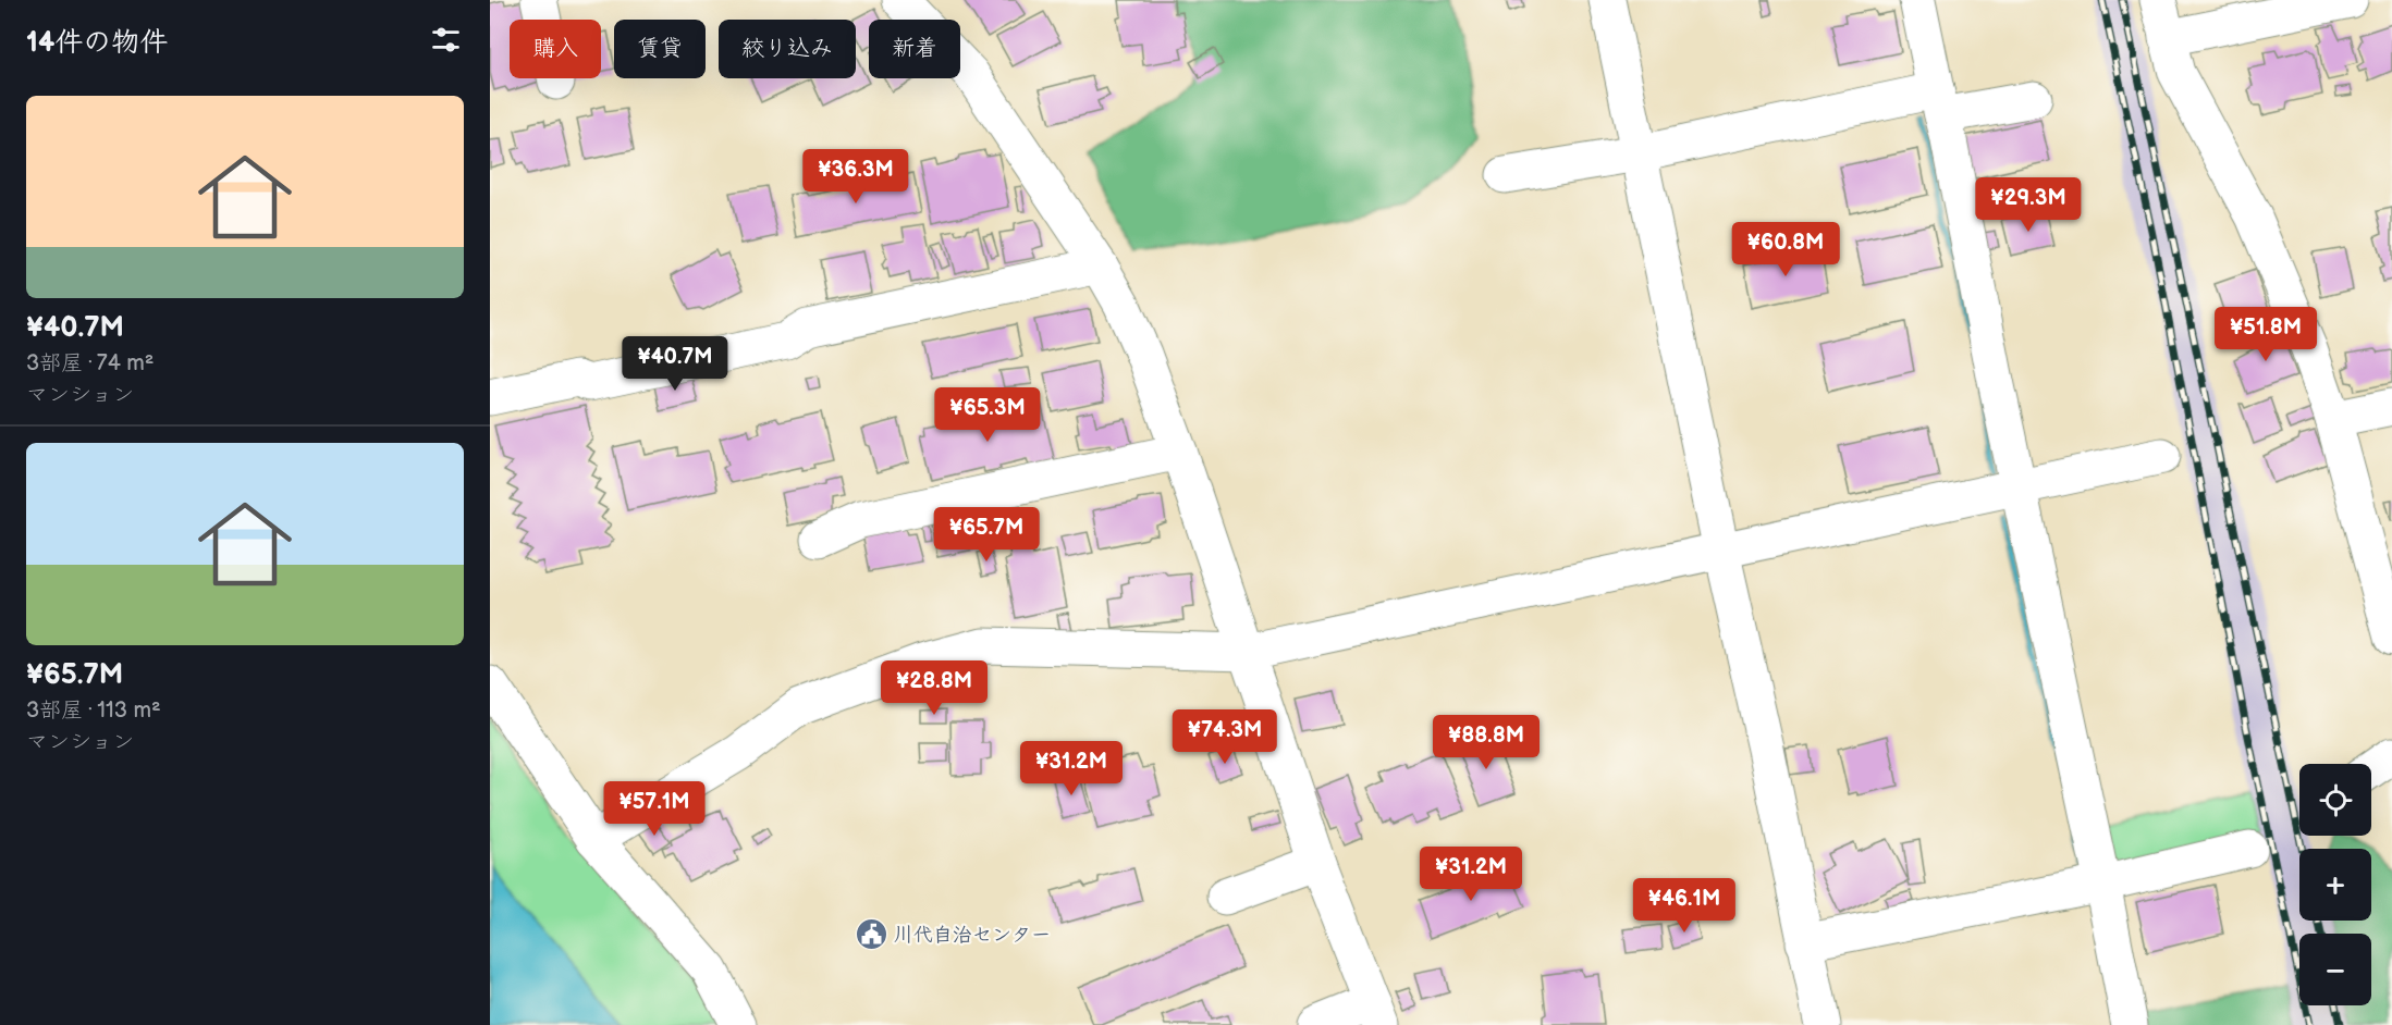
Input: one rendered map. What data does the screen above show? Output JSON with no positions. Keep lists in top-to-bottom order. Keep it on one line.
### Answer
{"places":{"public building":["川代自治センター"]},"page":{"heading":"14件の物件","chip":["購入","賃貸","絞り込み","新着"],"list":[{"name":"¥40.7M","note":"3部屋 · 74 m² · マンション"},{"name":"¥65.7M","note":"3部屋 · 113 m² · マンション"}],"price":["¥36.3M","¥29.3M","¥60.8M","¥51.8M","¥40.7M","¥65.3M","¥65.7M","¥28.8M","¥74.3M","¥88.8M","¥31.2M","¥57.1M","¥31.2M","¥46.1M"],"map_buttons":["+","−"]}}
